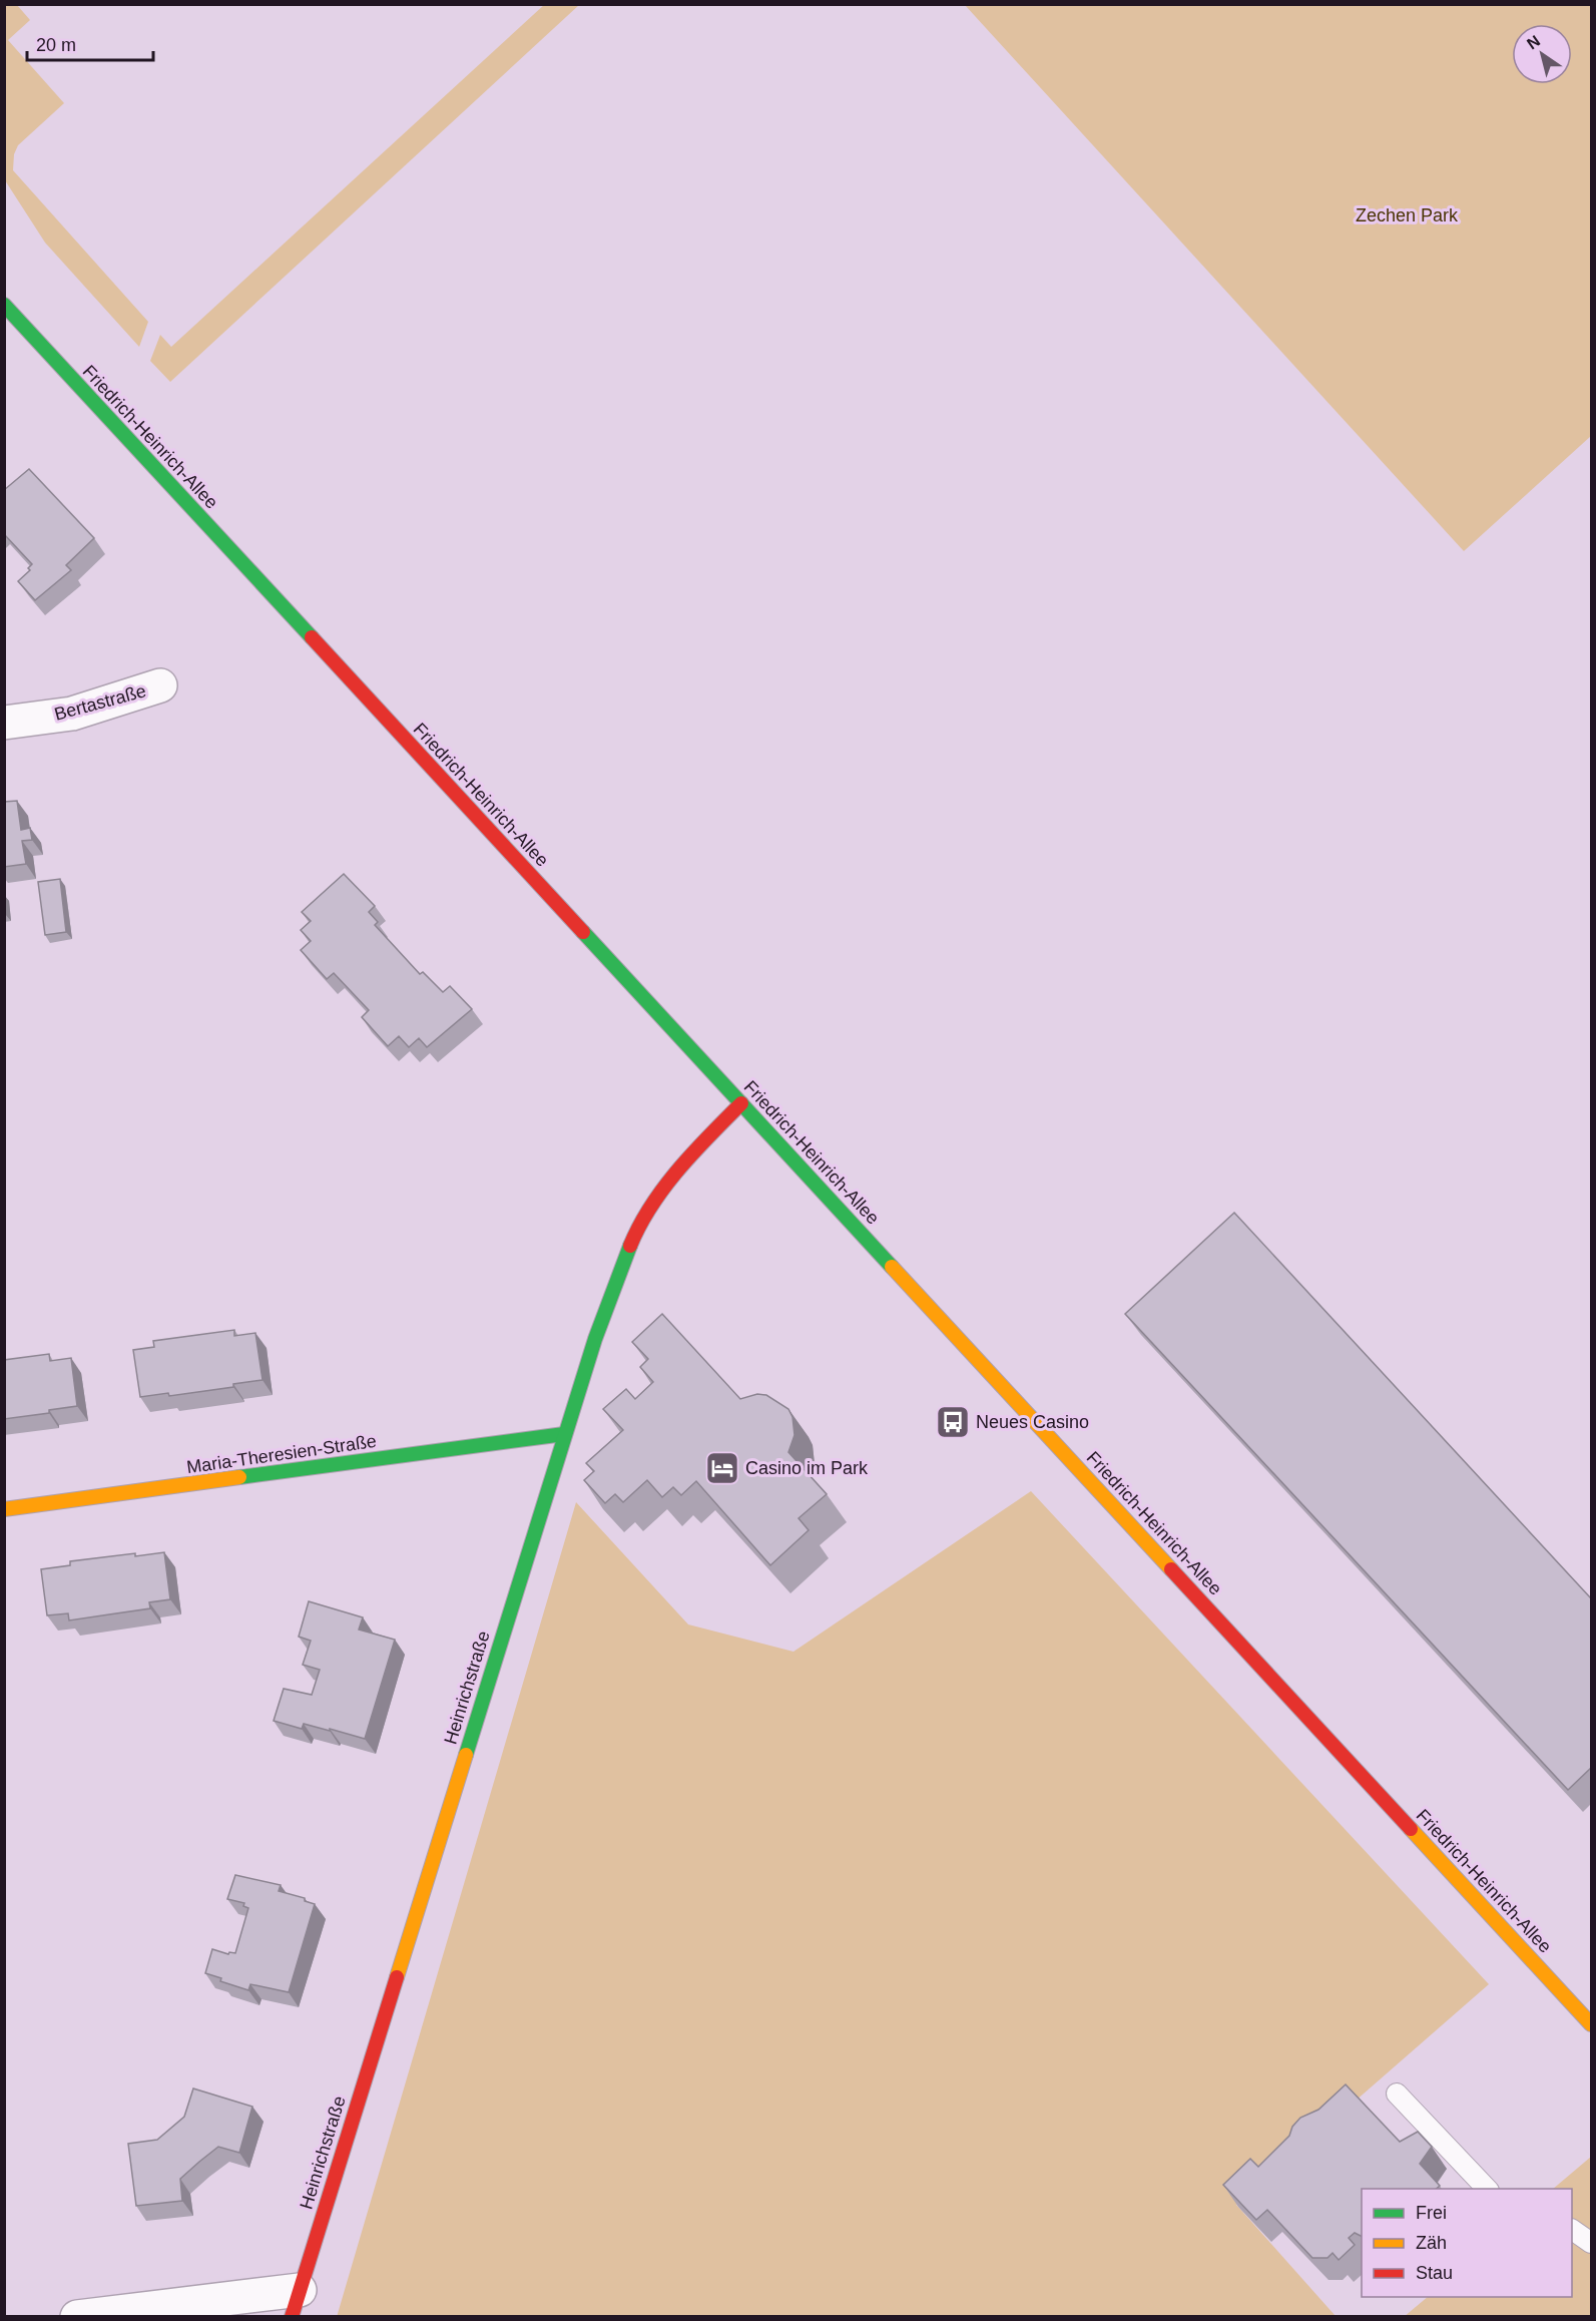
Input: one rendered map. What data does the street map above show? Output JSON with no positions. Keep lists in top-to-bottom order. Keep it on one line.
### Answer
{"streets":{"main road":["Friedrich-Heinrich-Allee","Maria-Theresien-Straße","Heinrichstraße"],"street":["Bertastraße"]},"crossings":[["Friedrich-Heinrich-Allee","Heinrichstraße"],["Maria-Theresien-Straße","Heinrichstraße"]],"parks":["Zechen Park"],"places":{"bus stop":["Neues Casino"],"hotel":["Casino im Park"]},"legend":["Frei","Zäh","Stau"],"scale_bar":"20 m","north":"top left"}
